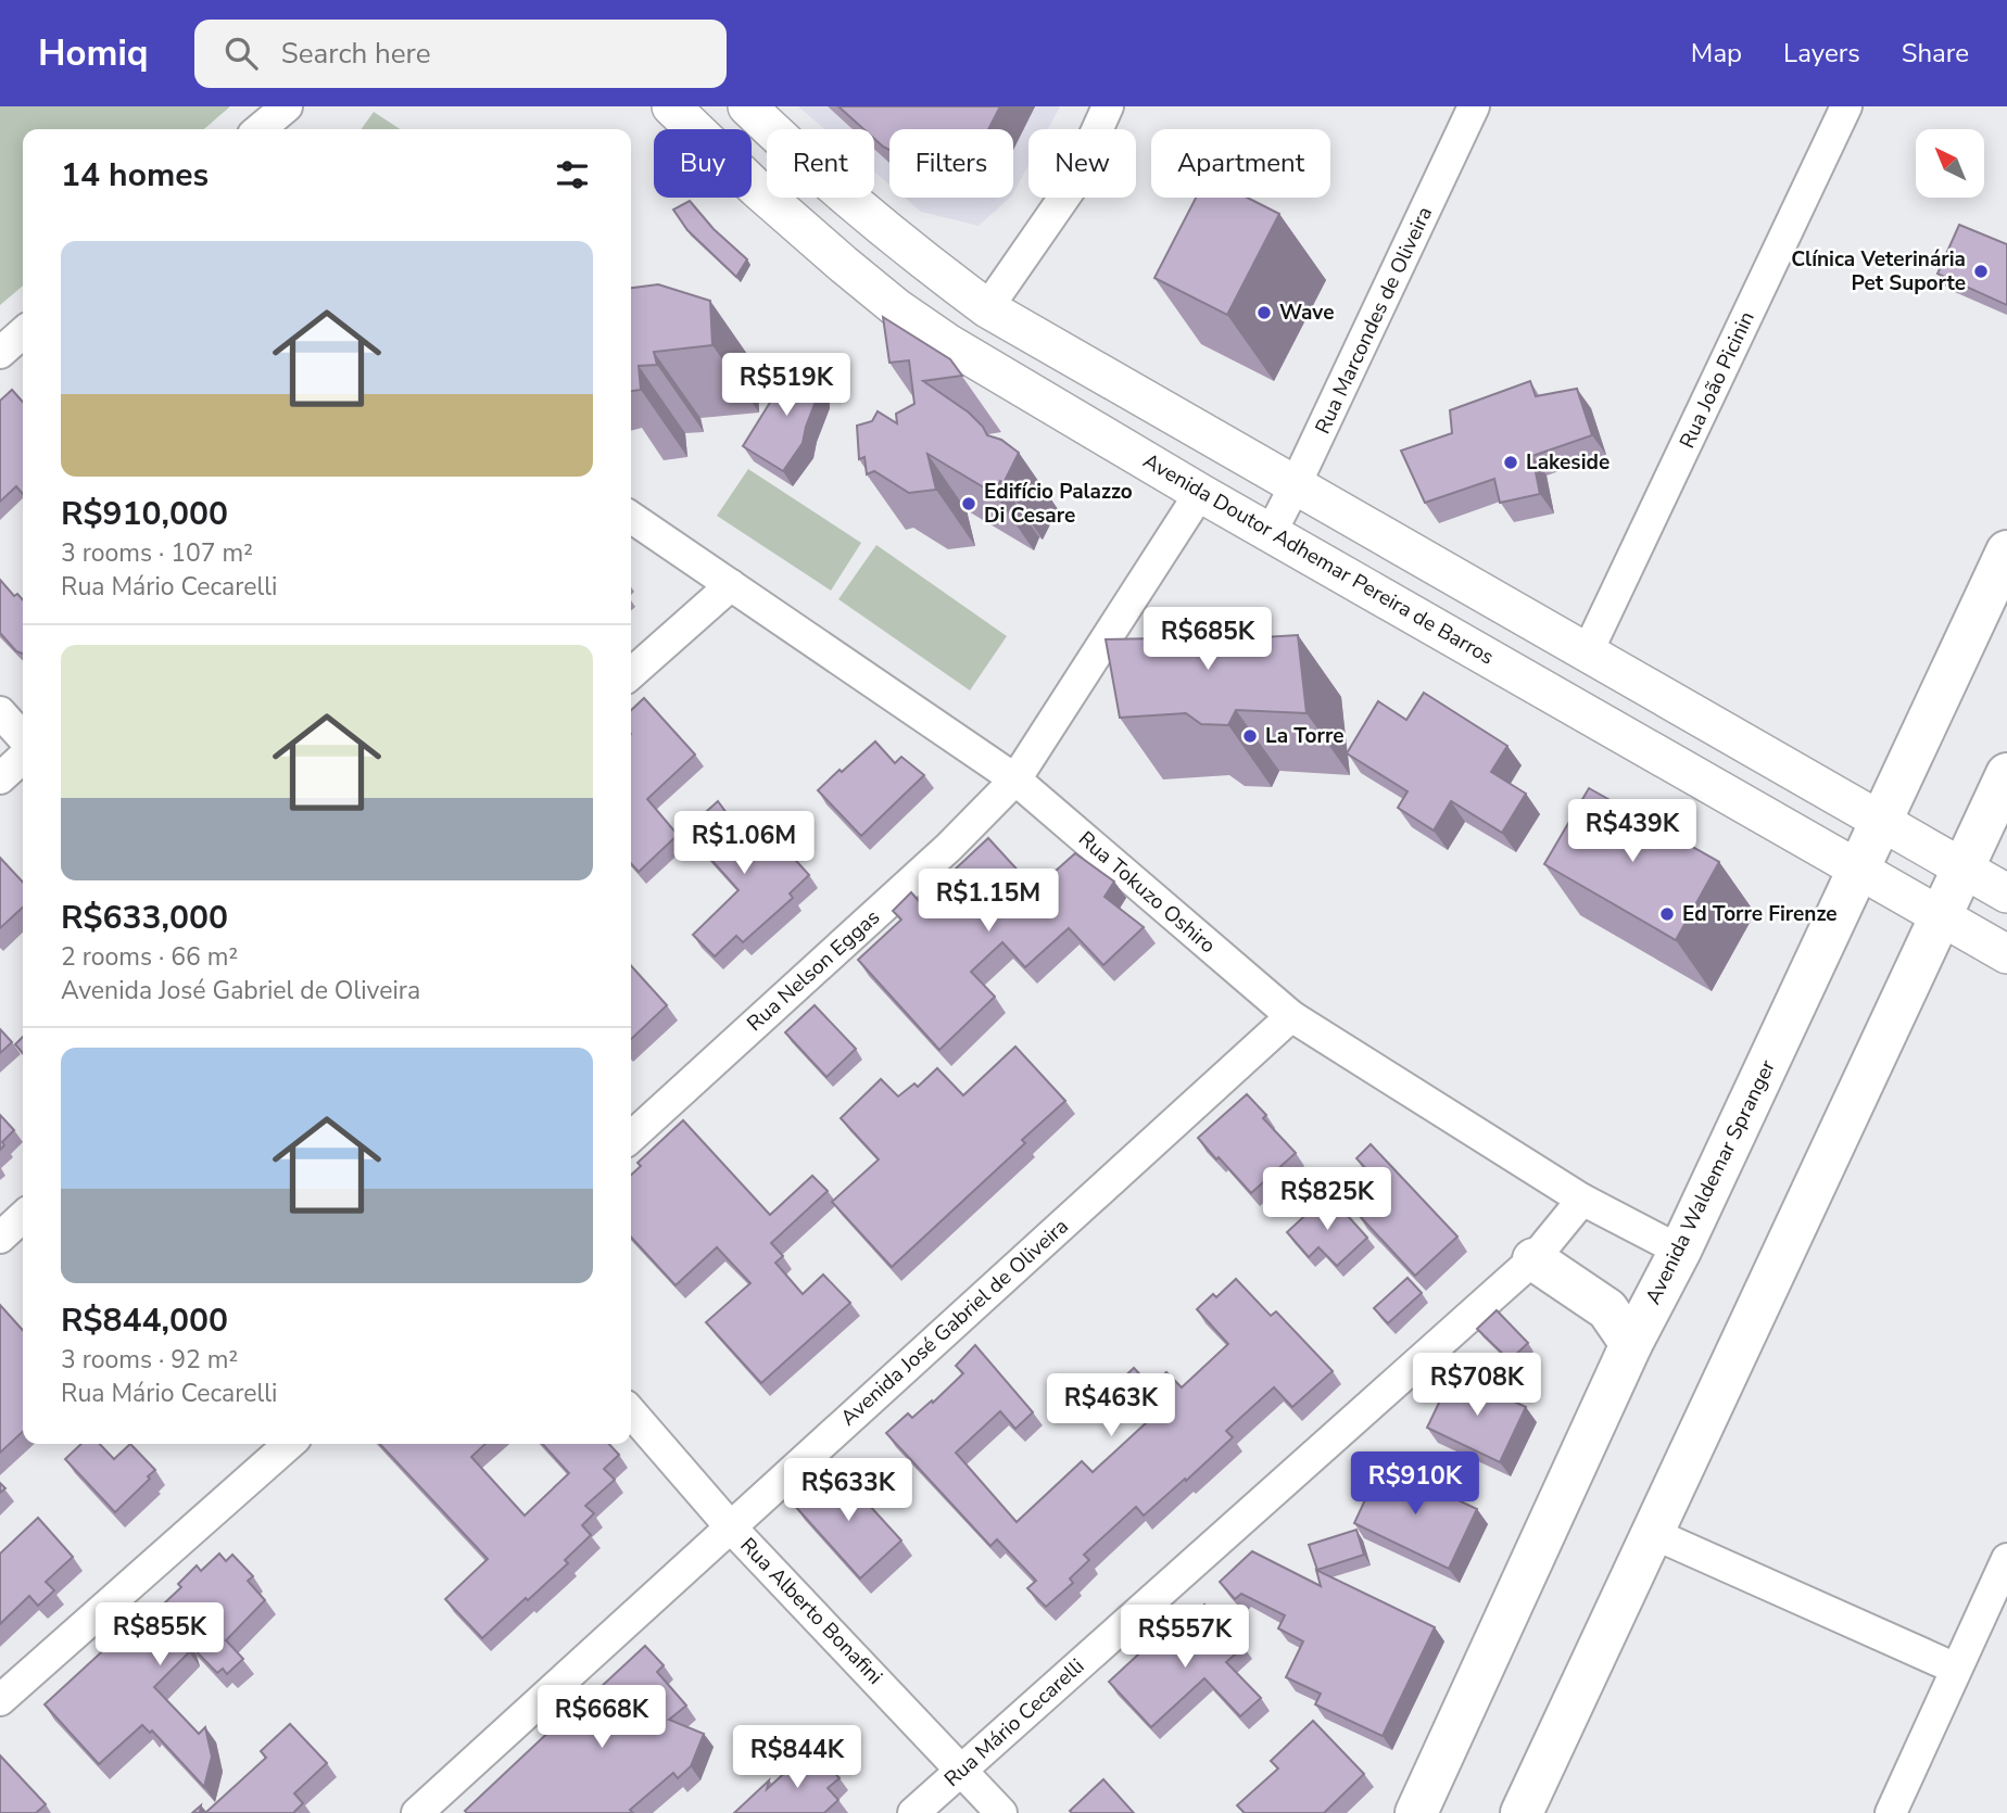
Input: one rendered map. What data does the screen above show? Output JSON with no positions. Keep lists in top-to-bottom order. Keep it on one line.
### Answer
{"streets":{"main road":["Avenida Waldemar Spranger"],"street":["Rua Marcondes de Oliveira","Rua João Picinin","Avenida Doutor Adhemar Pereira de Barros","Rua Tokuzo Oshiro","Rua Nelson Eggas","Avenida José Gabriel de Oliveira","Rua Alberto Bonafini","Rua Mário Cecarelli"]},"crossings":[["Rua Marcondes de Oliveira","Avenida Doutor Adhemar Pereira de Barros"],["Avenida Doutor Adhemar Pereira de Barros","Rua Nelson Eggas"],["Avenida Doutor Adhemar Pereira de Barros","Avenida Waldemar Spranger"],["Rua Tokuzo Oshiro","Rua Nelson Eggas"],["Rua Tokuzo Oshiro","Avenida Waldemar Spranger"],["Rua Tokuzo Oshiro","Avenida José Gabriel de Oliveira"],["Rua Tokuzo Oshiro","Rua Mário Cecarelli"],["Avenida José Gabriel de Oliveira","Rua Alberto Bonafini"],["Rua Alberto Bonafini","Rua Mário Cecarelli"]],"places":["Clínica Veterinária Pet Suporte","Wave","Lakeside","Edifício Palazzo Di Cesare","La Torre","Ed Torre Firenze"],"north":"top left","page":{"header":"Homiq","search":"Search here","nav":["Map","Layers","Share"],"chip":["Buy","Rent","Filters","New","Apartment"],"heading":"14 homes","list":[{"name":"R$910,000","note":"3 rooms · 107 m² · Rua Mário Cecarelli"},{"name":"R$633,000","note":"2 rooms · 66 m² · Avenida José Gabriel de Oliveira"},{"name":"R$844,000","note":"3 rooms · 92 m² · Rua Mário Cecarelli"}],"price":["R$519K","R$685K","R$439K","R$1.06M","R$1.15M","R$825K","R$708K","R$463K","R$910K","R$633K","R$855K","R$557K","R$668K","R$844K"]}}
